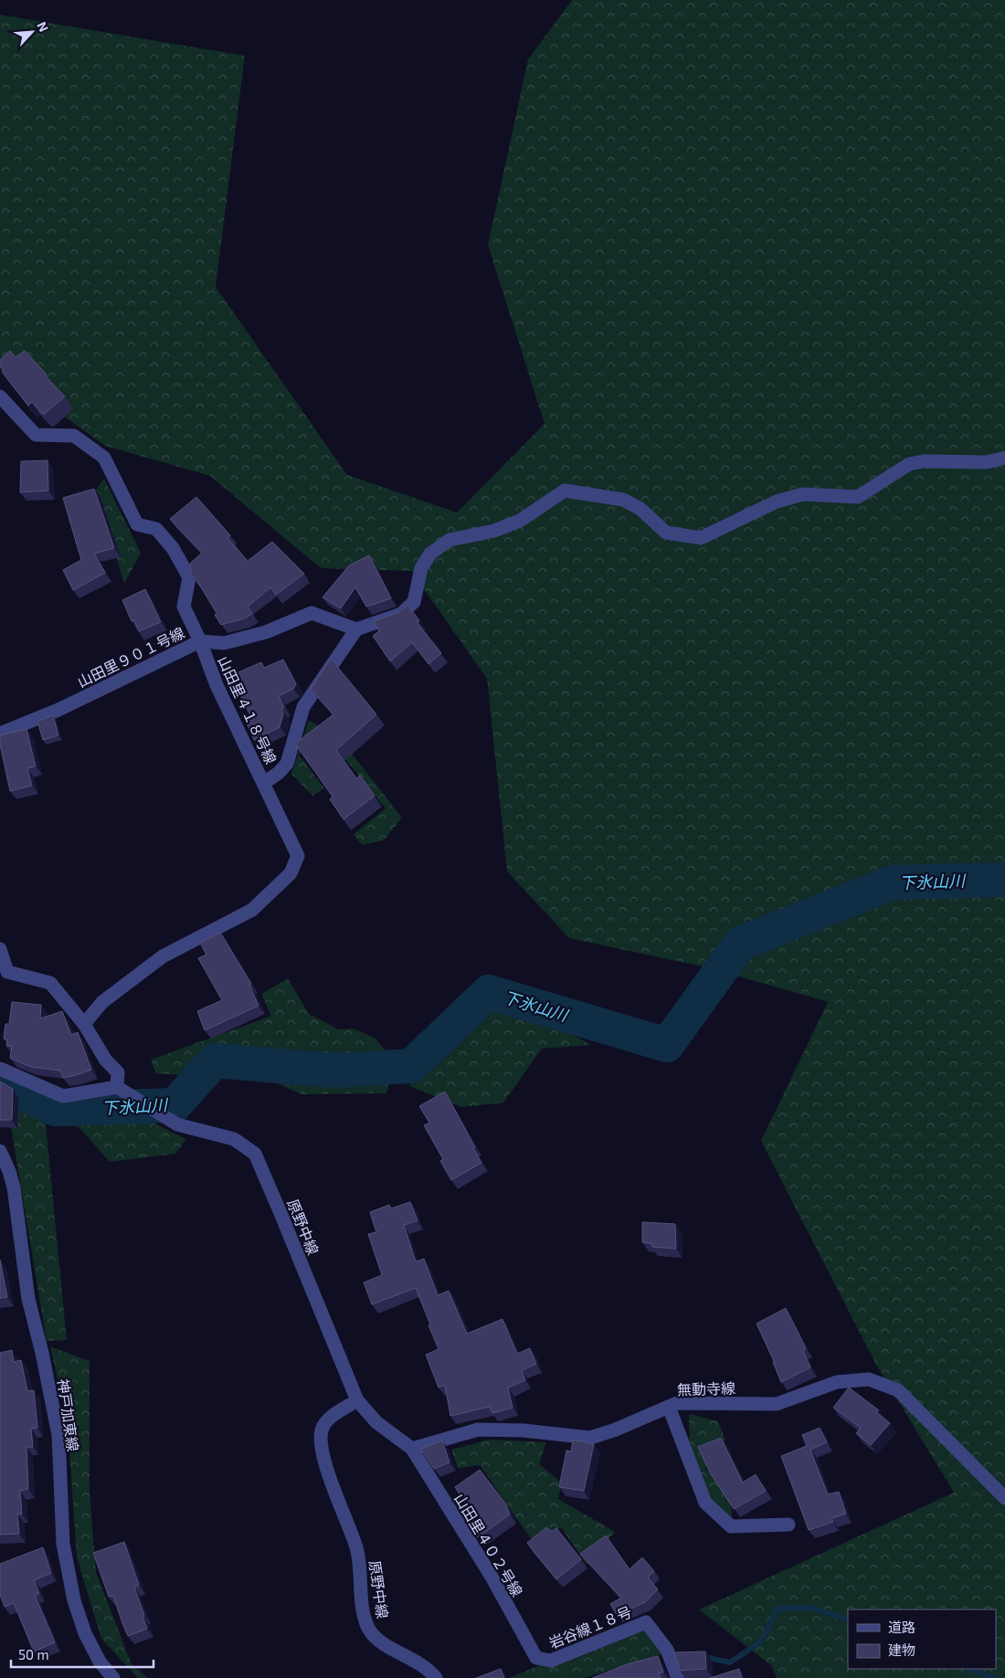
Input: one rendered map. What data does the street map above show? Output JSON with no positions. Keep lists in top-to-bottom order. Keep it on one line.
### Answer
{"streets":{"street":["山田里９０１号線","山田里４１８号線","原野中線","無動寺線","神戸加東線","山田里４０２号線","岩谷線１８号"]},"crossings":[["山田里９０１号線","山田里４１８号線"],["無動寺線","山田里４０２号線"],["山田里４０２号線","岩谷線１８号"]],"water":["下氷山川"],"legend":["道路","建物"],"scale_bar":"50 m","north":"top right"}
